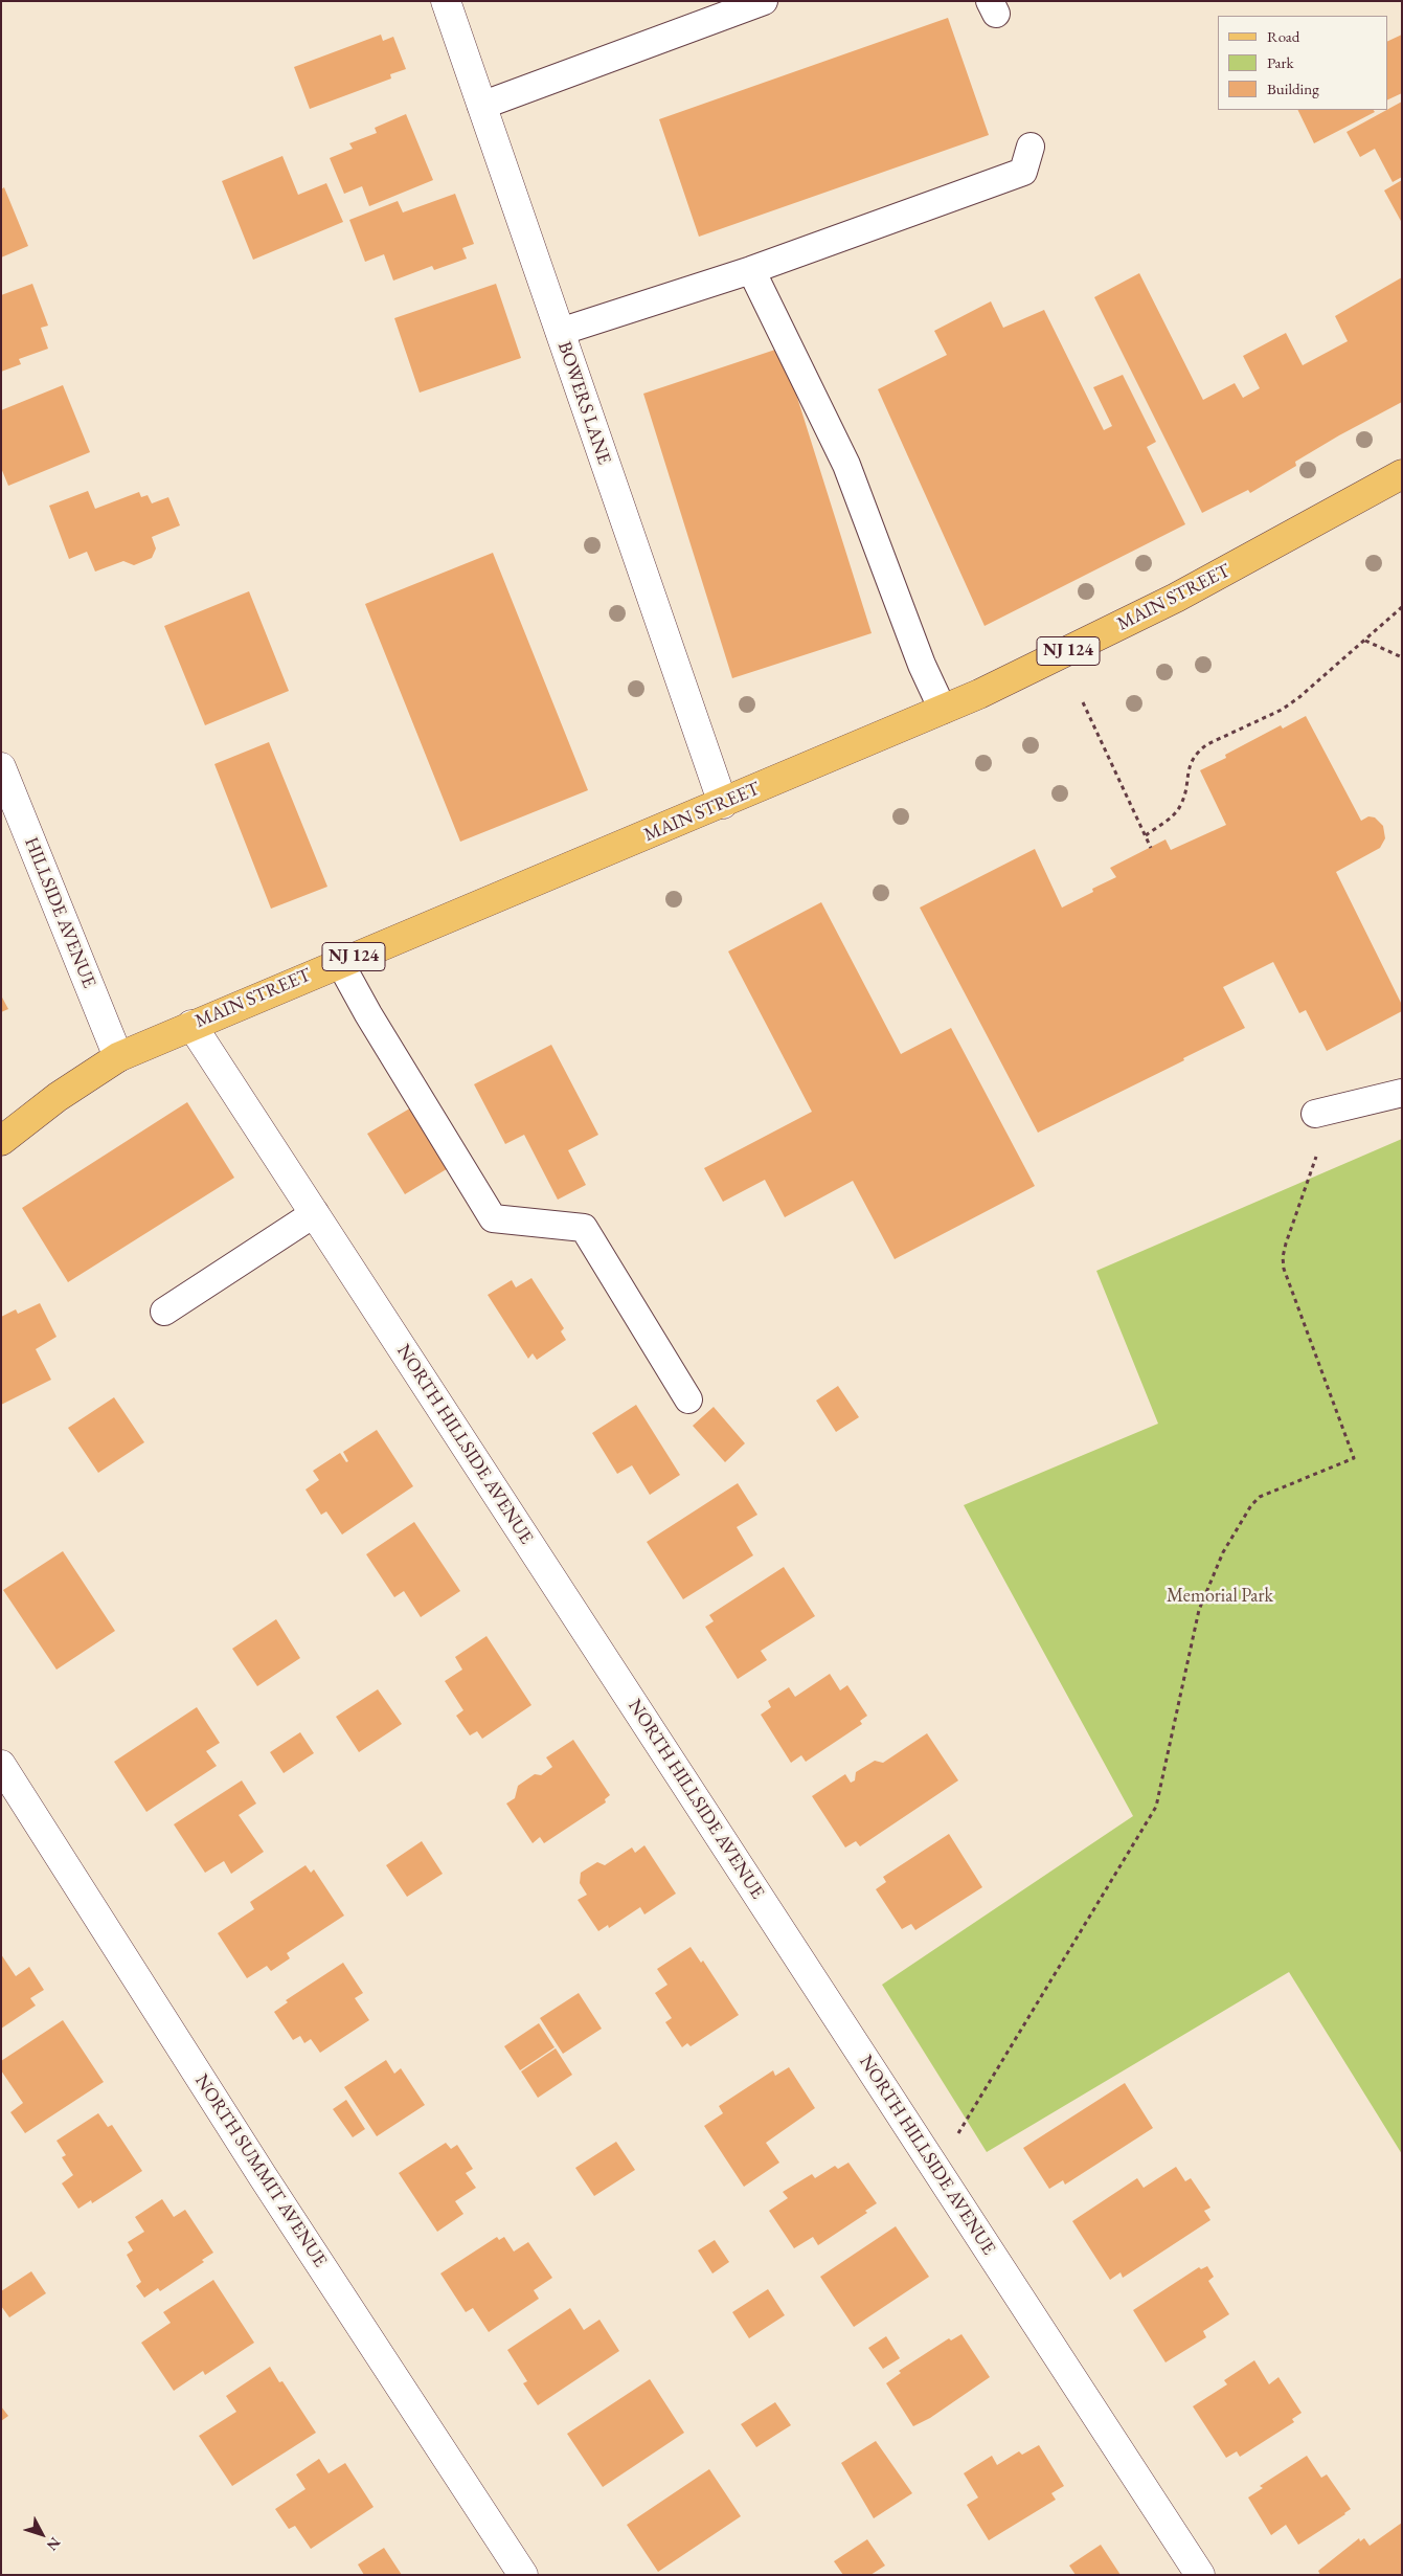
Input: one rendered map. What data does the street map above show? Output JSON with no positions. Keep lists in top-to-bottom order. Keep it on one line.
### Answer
{"streets":{"main road":["MAIN STREET","NJ 124"],"street":["BOWERS LANE","HILLSIDE AVENUE","NORTH HILLSIDE AVENUE","NORTH SUMMIT AVENUE"]},"crossings":[["BOWERS LANE","MAIN STREET"],["MAIN STREET","HILLSIDE AVENUE"],["MAIN STREET","NORTH HILLSIDE AVENUE"]],"parks":["Memorial Park"],"legend":["Road","Park","Building"],"north":"bottom right"}
